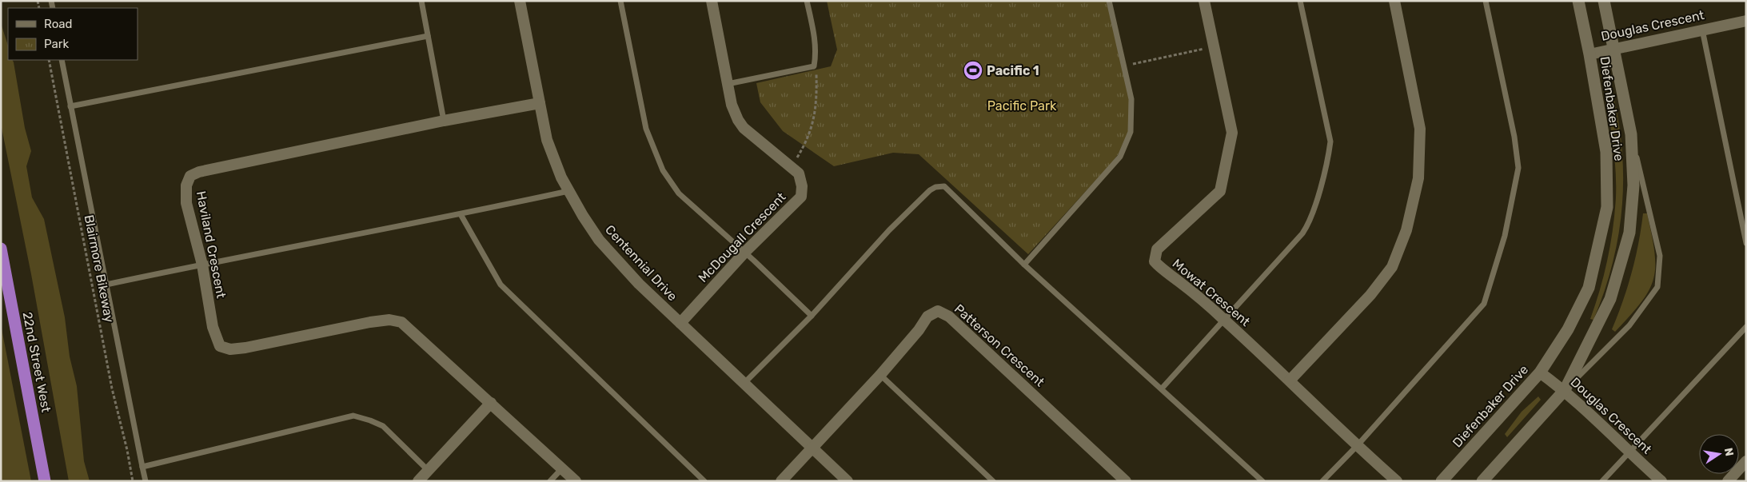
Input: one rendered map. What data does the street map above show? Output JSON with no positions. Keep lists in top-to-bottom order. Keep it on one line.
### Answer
{"streets":{"highway":["22nd Street West"],"street":["Douglas Crescent","Diefenbaker Drive","McDougall Crescent","Haviland Crescent","Centennial Drive","Mowat Crescent","Patterson Crescent"],"path":["Blairmore Bikeway"]},"crossings":[["Douglas Crescent","Diefenbaker Drive"],["McDougall Crescent","Centennial Drive"],["Haviland Crescent","Centennial Drive"],["Centennial Drive","Patterson Crescent"]],"parks":["Pacific Park"],"places":{"sports":["Pacific 1"]},"legend":["Road","Park"],"north":"right"}
